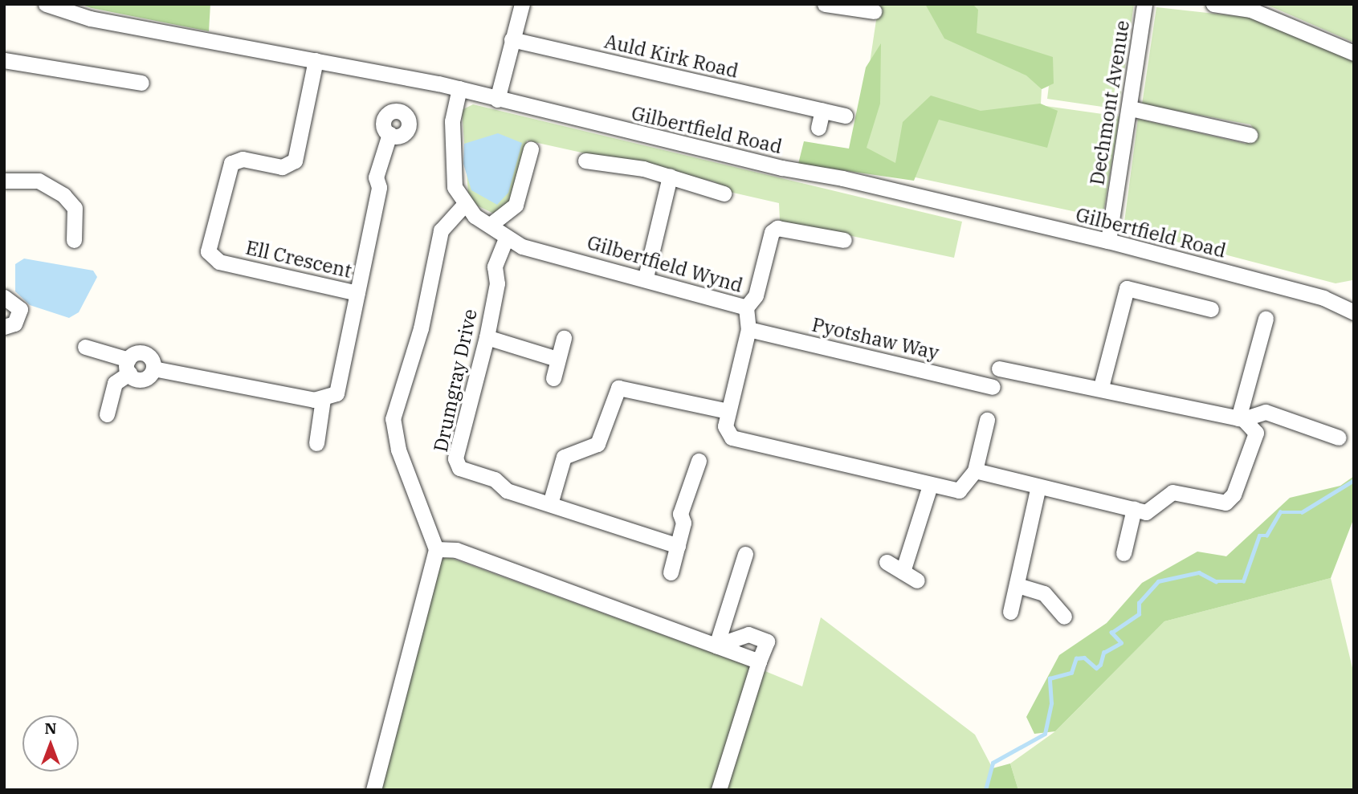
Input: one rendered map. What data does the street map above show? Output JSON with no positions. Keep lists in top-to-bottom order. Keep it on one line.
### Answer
{"streets":{"street":["Auld Kirk Road","Dechmont Avenue","Gilbertfield Road","Ell Crescent","Gilbertfield Wynd","Pyotshaw Way","Drumgray Drive"]},"crossings":[["Dechmont Avenue","Gilbertfield Road"],["Gilbertfield Road","Ell Crescent"],["Gilbertfield Wynd","Pyotshaw Way"],["Gilbertfield Wynd","Drumgray Drive"]],"north":"top"}
